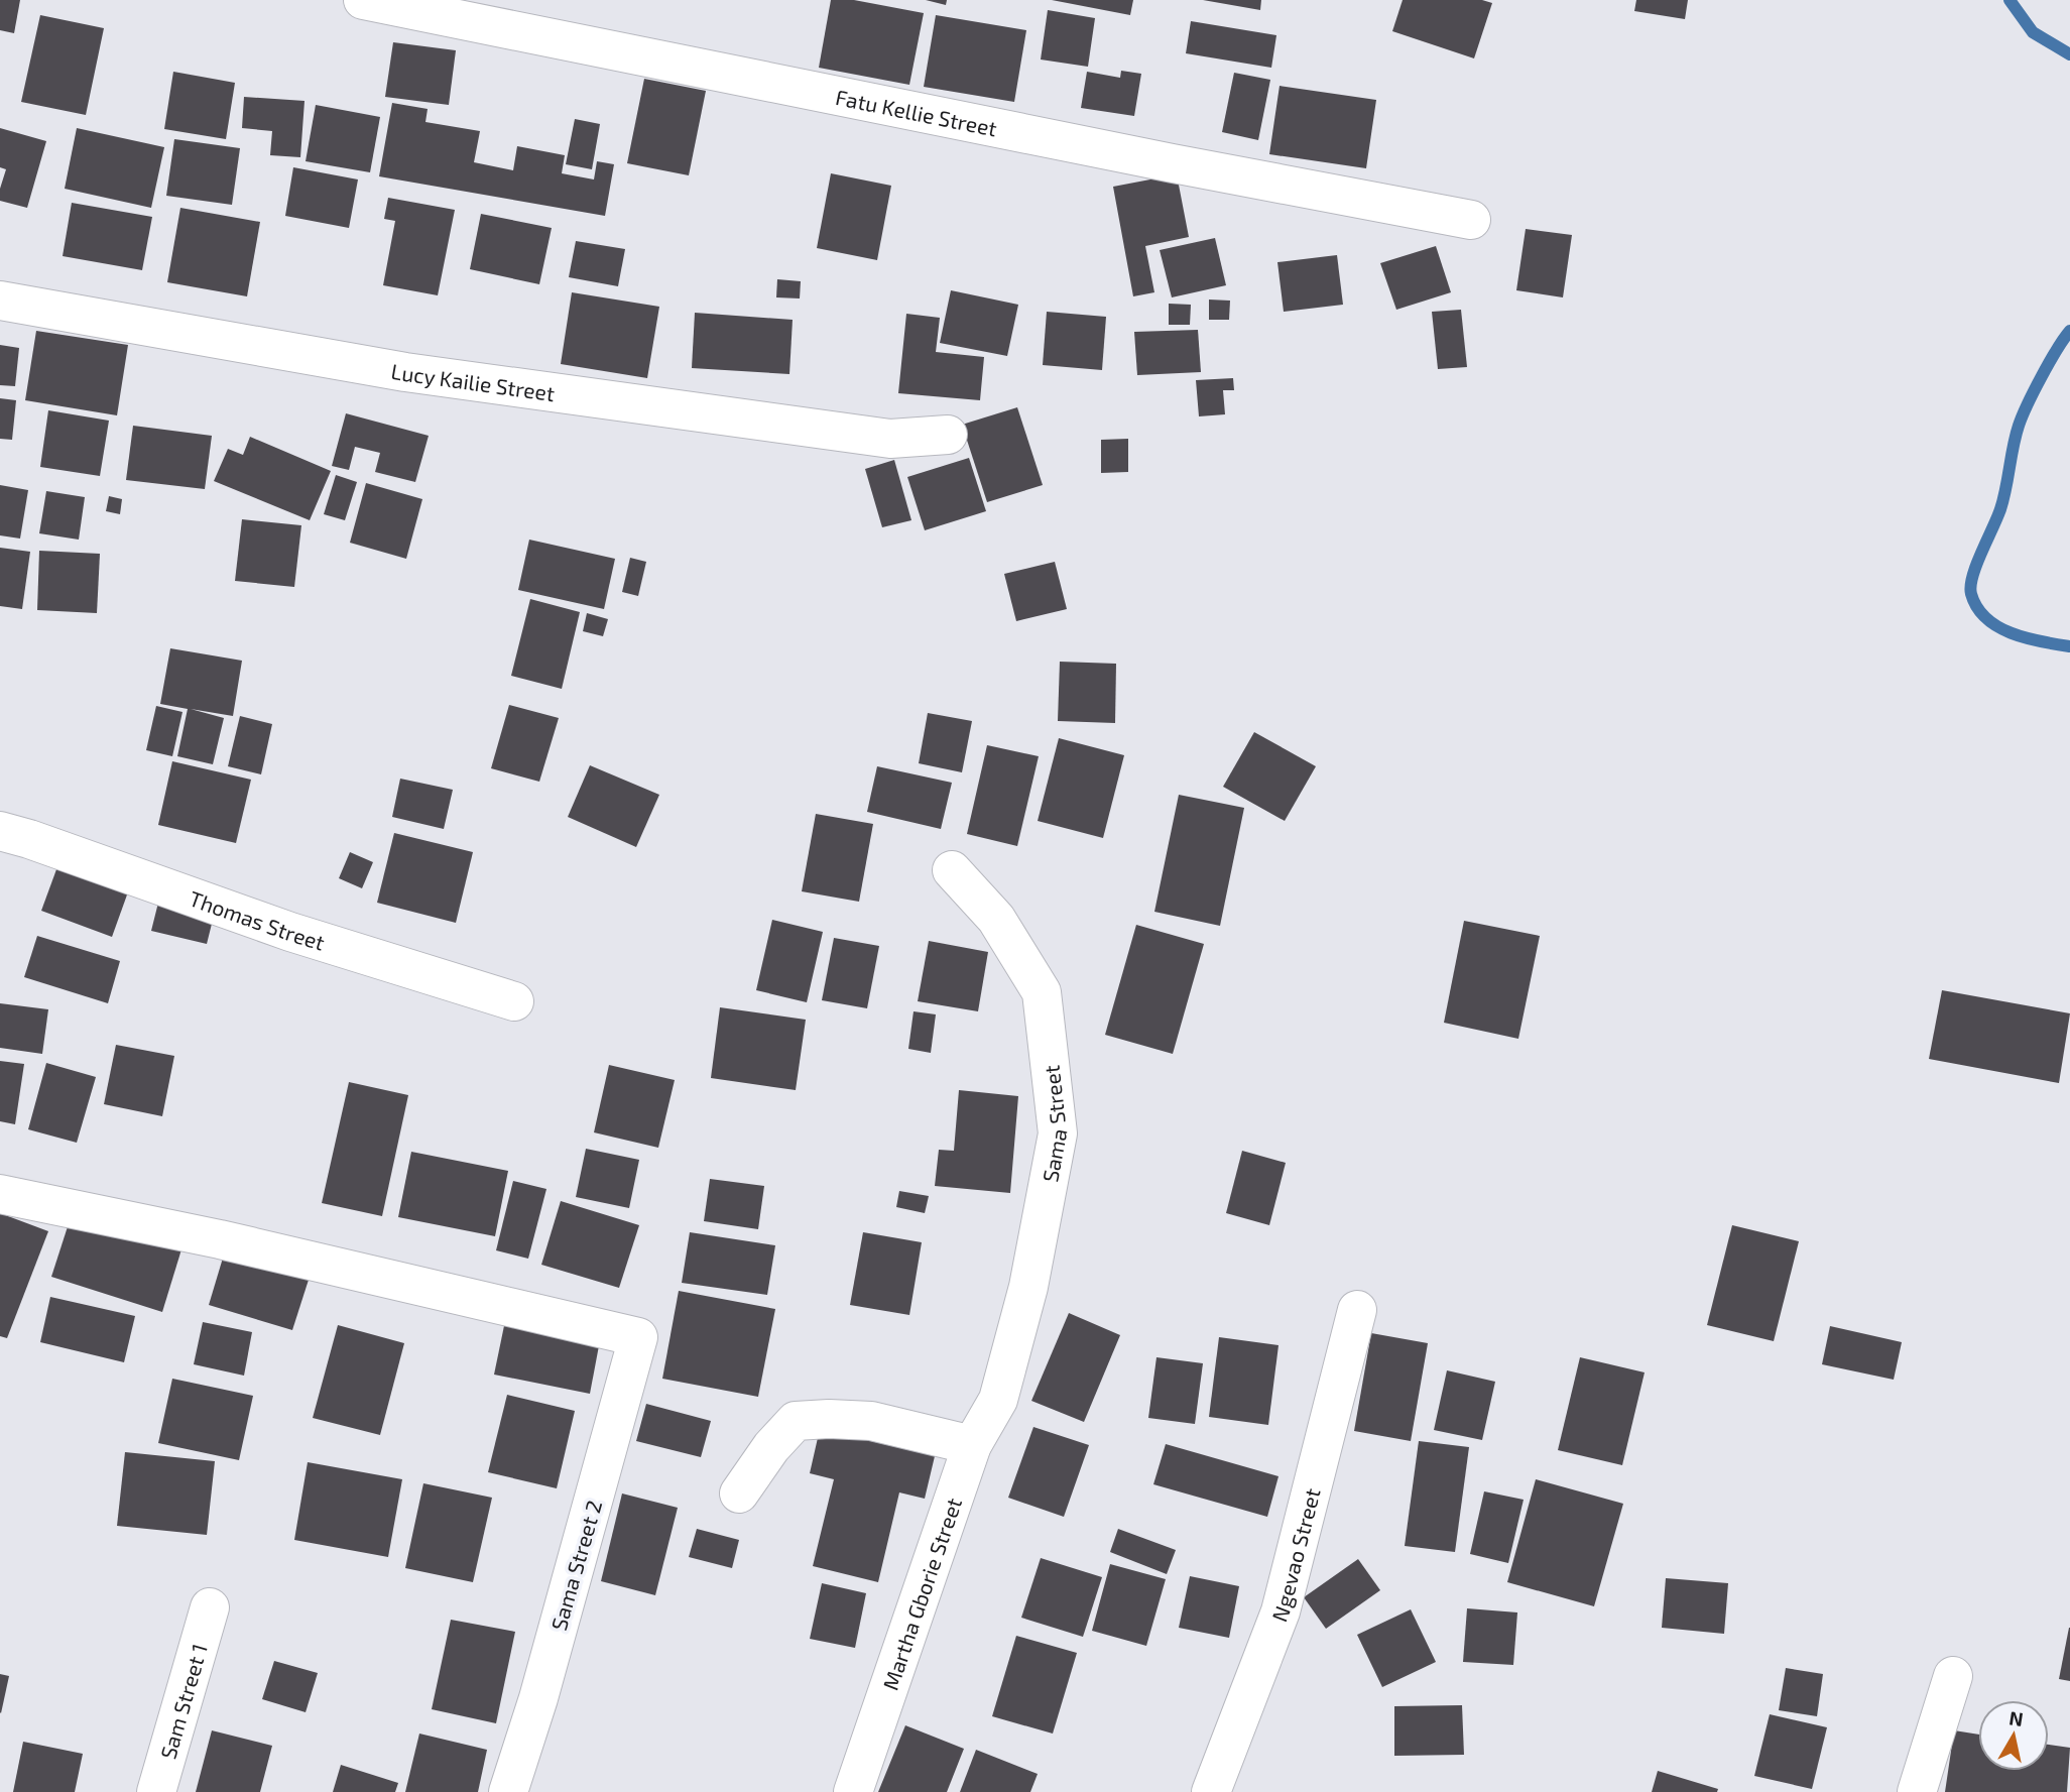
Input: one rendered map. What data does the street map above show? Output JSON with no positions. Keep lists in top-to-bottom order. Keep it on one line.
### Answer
{"streets":{"street":["Fatu Kellie Street","Lucy Kailie Street","Thomas Street","Sama Street","Ngevao Street","Sama Street 2","Martha Gborie Street","Sam Street 1"]},"crossings":[["Sama Street","Martha Gborie Street"]],"north":"top"}
